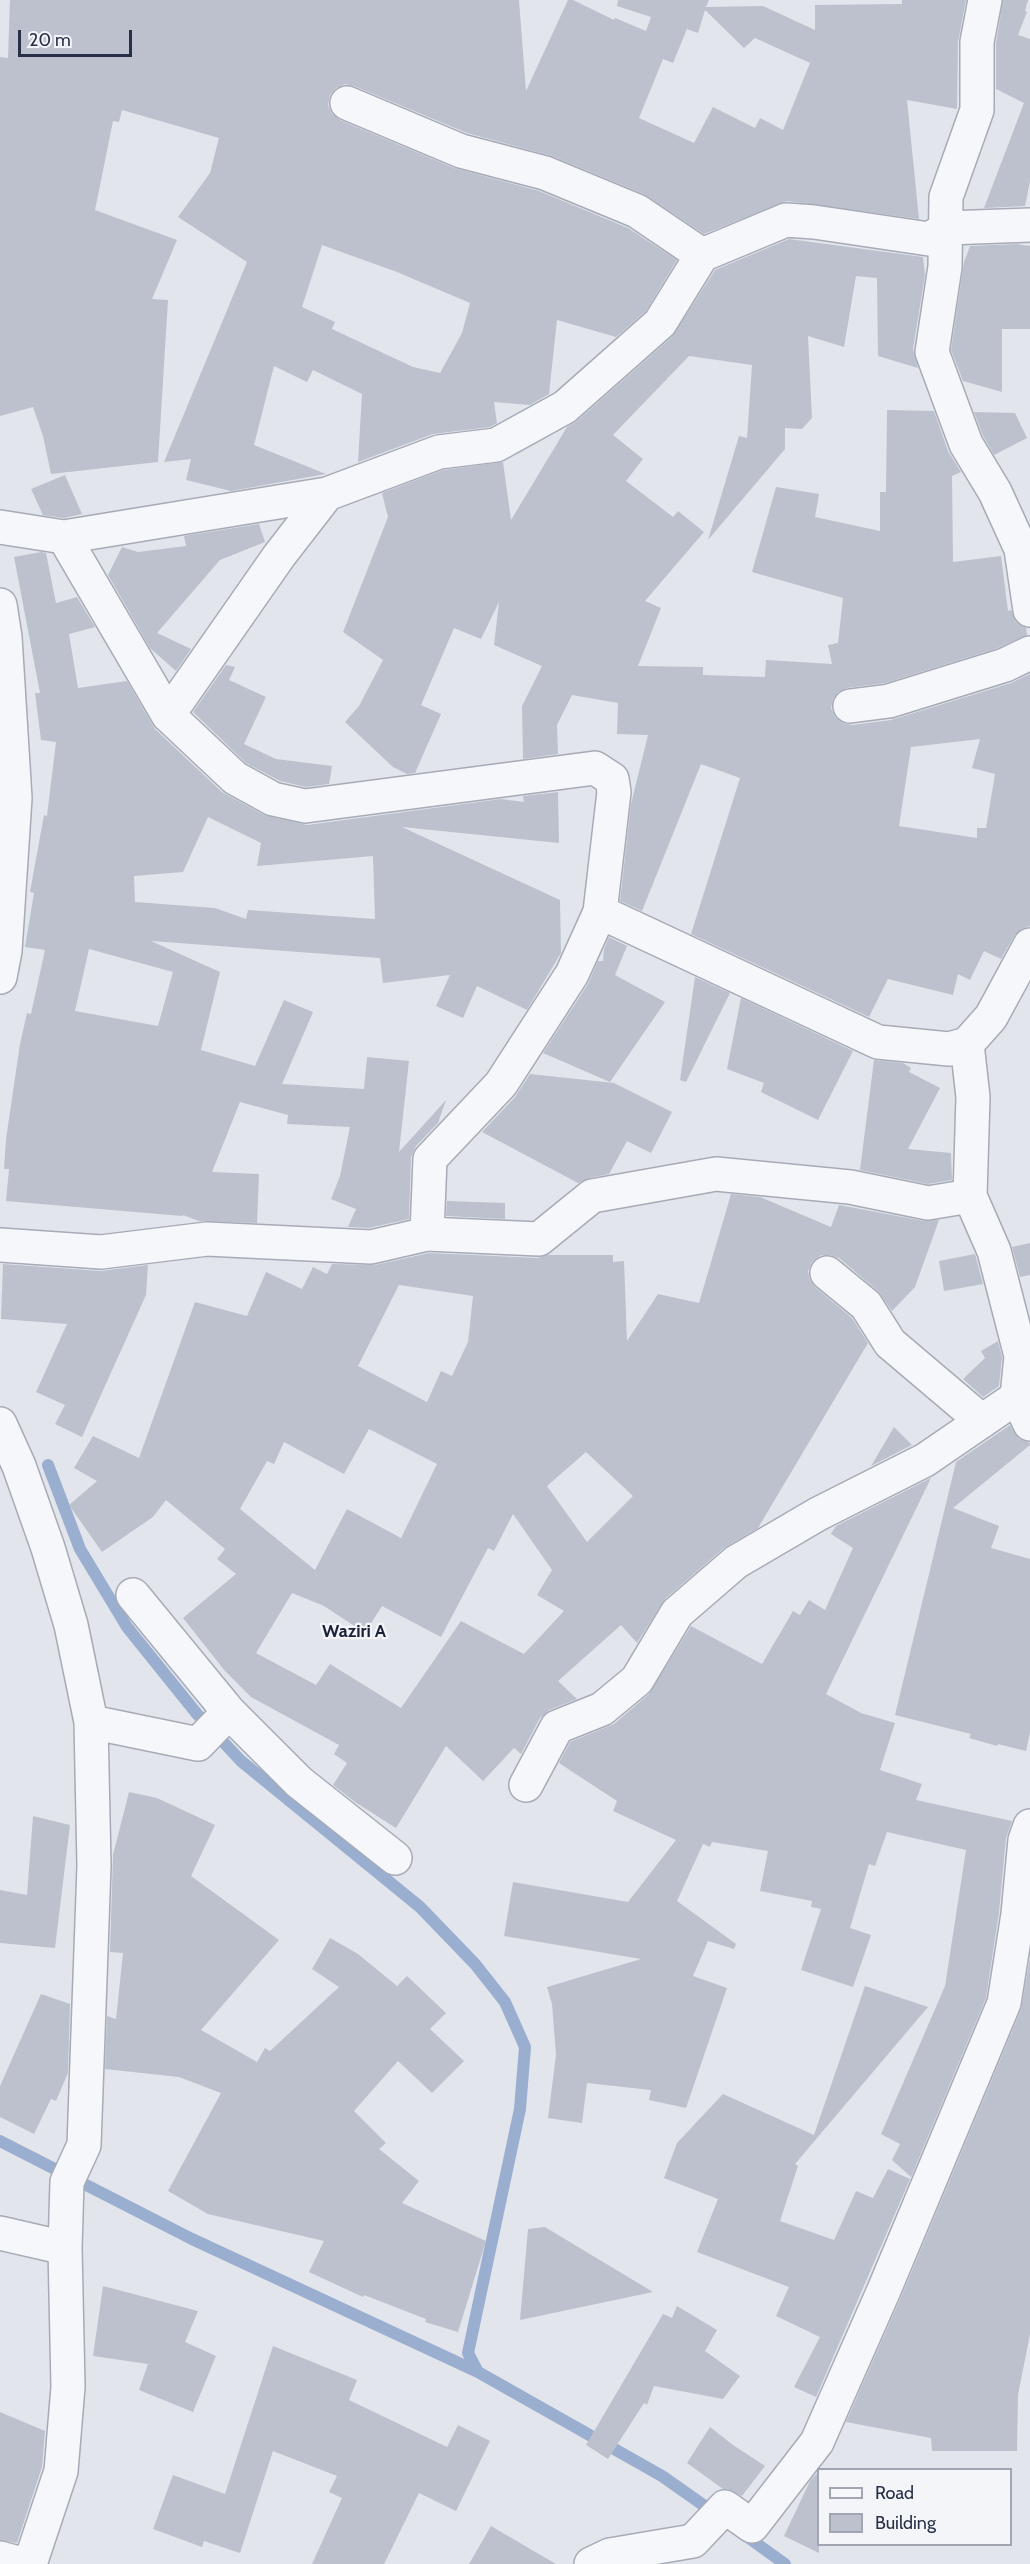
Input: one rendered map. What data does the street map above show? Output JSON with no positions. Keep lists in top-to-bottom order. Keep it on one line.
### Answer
{"districts":["Waziri A"],"legend":["Road","Building"],"scale_bar":"20 m"}
